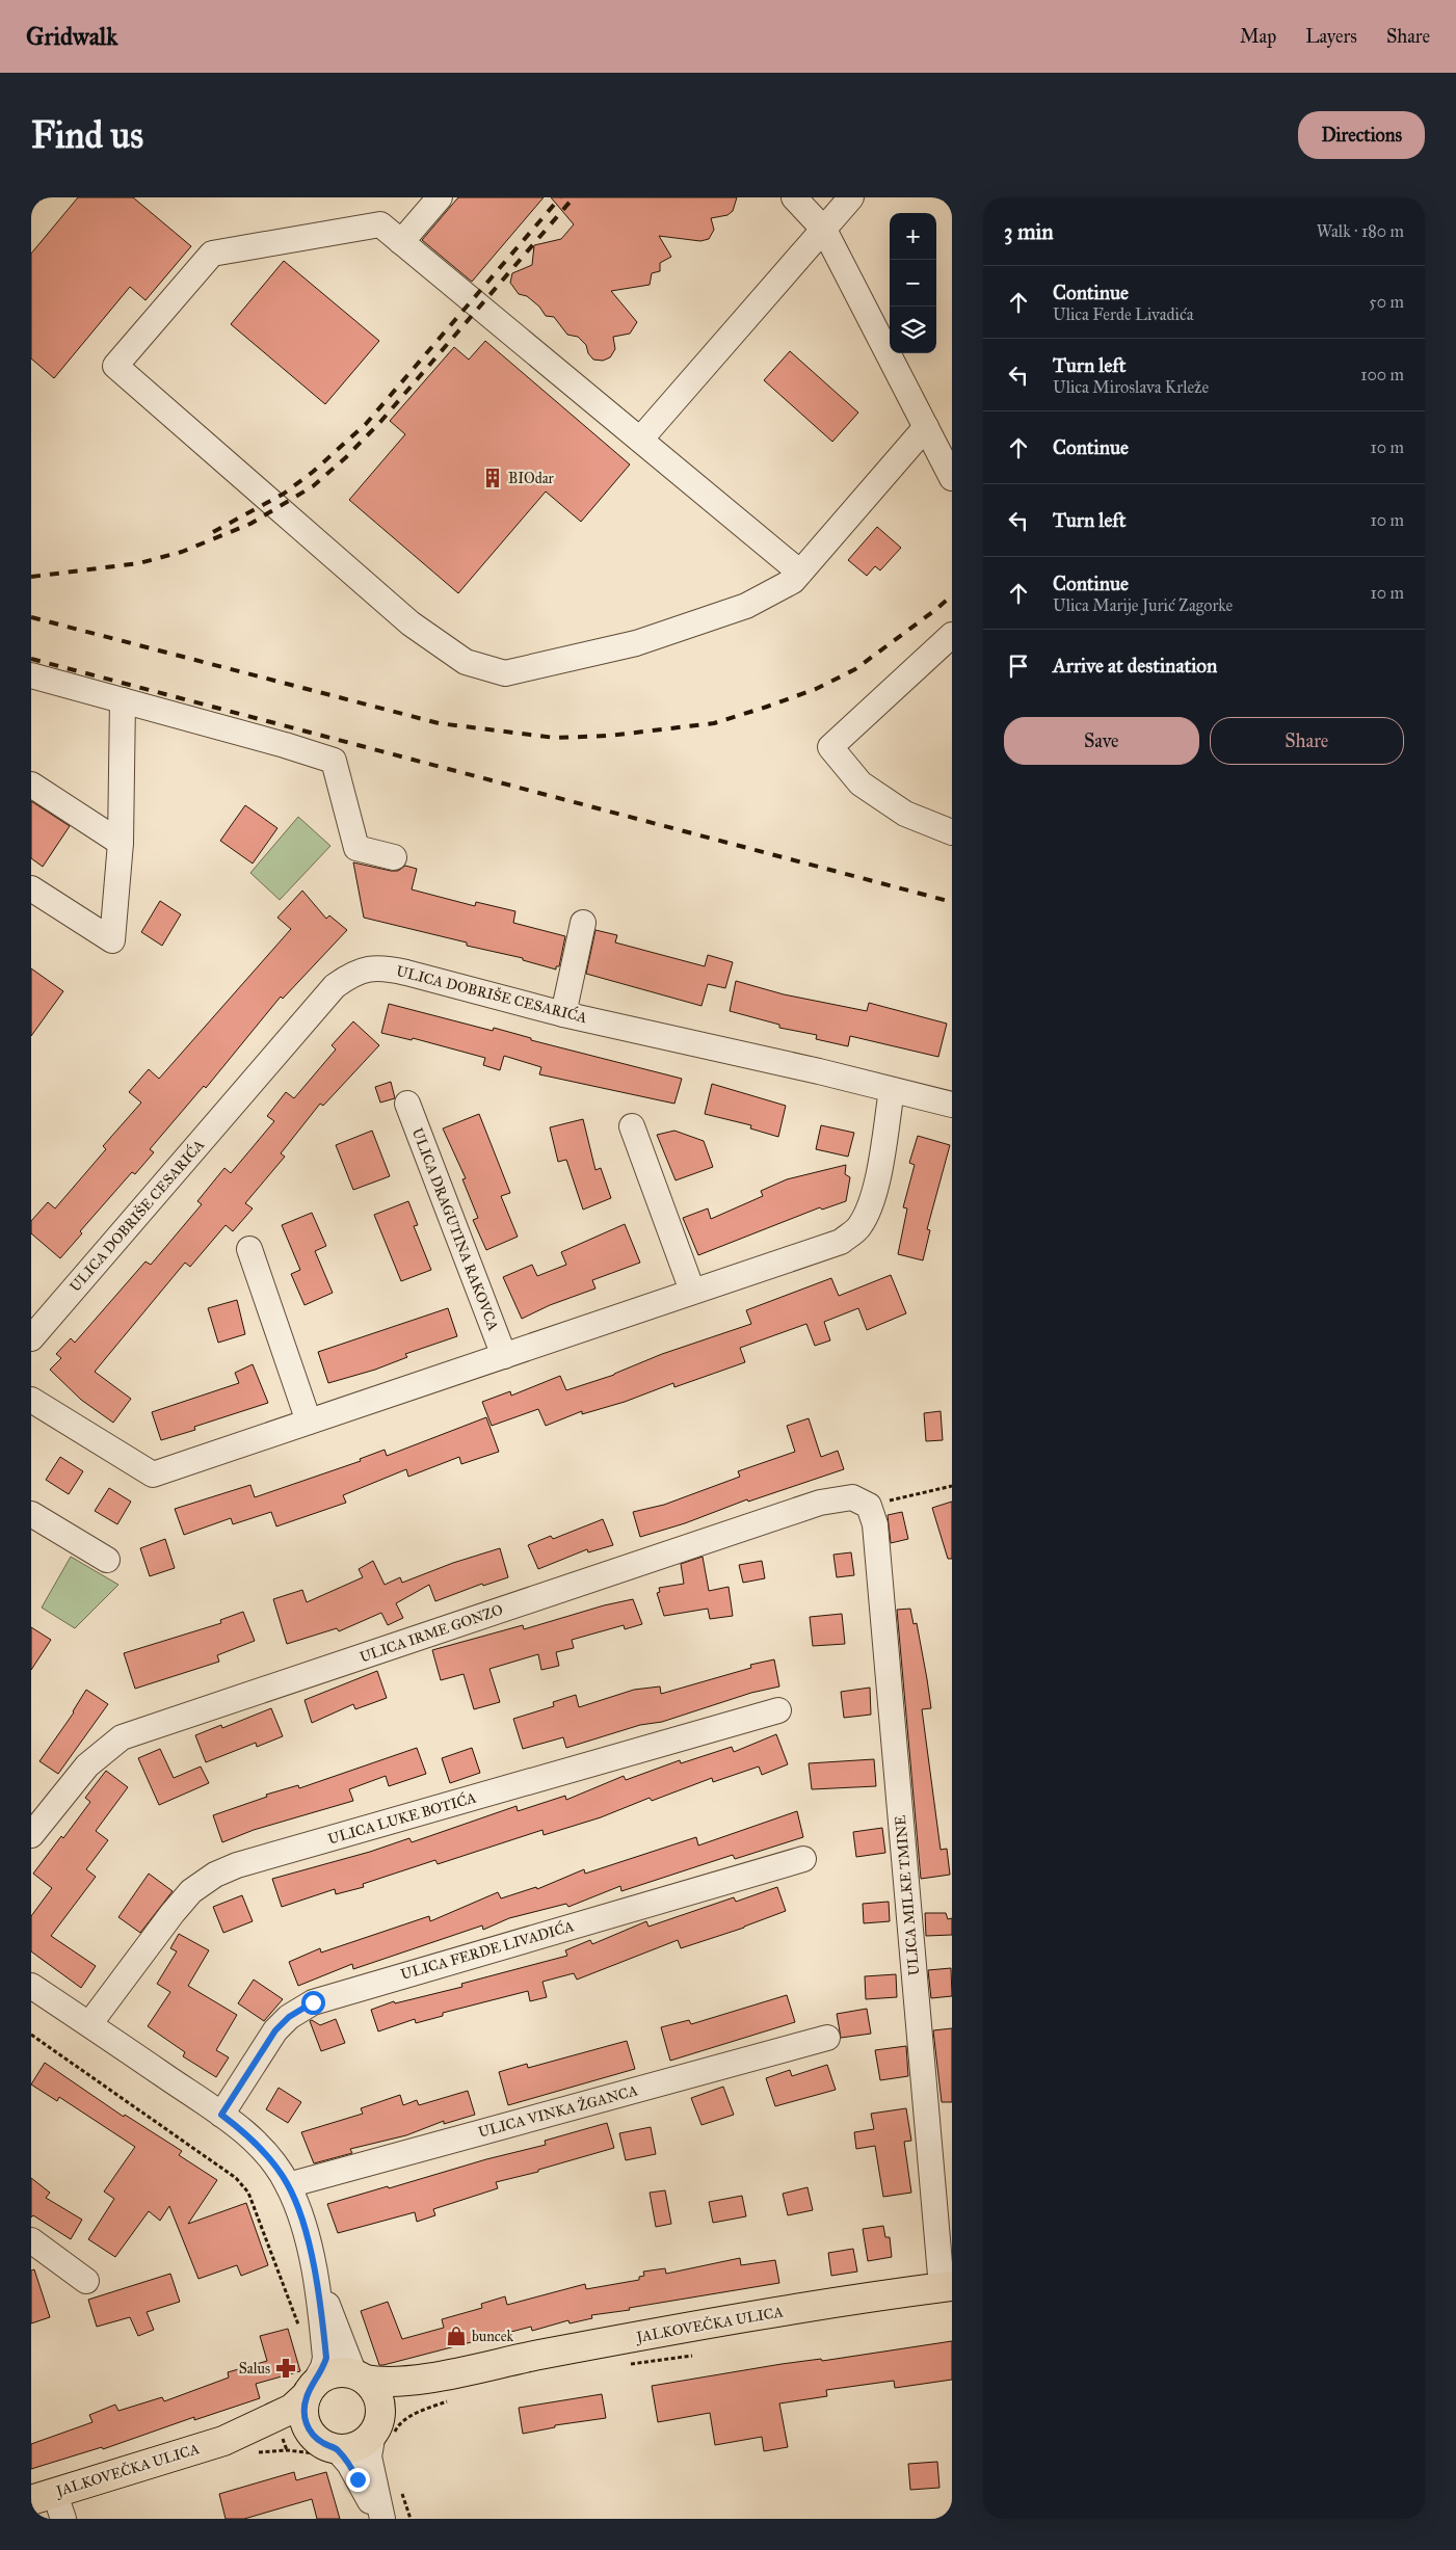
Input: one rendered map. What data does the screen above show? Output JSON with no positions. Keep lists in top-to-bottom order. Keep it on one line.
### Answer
{"streets":{"main road":["JALKOVEČKA ULICA"],"street":["ULICA DOBRIŠE CESARIĆA","ULICA DRAGUTINA RAKOVCA","ULICA IRME GONZO","ULICA LUKE BOTIĆA","ULICA MILKE TMINE","ULICA FERDE LIVADIĆA","ULICA VINKA ŽGANCA"]},"crossings":[["ULICA IRME GONZO","ULICA MILKE TMINE"],["ULICA MILKE TMINE","JALKOVEČKA ULICA"]],"places":{"building":["BIOdar"],"shop":["buncek"],"pharmacy":["Salus"]},"page":{"header":"Gridwalk","nav":["Map","Layers","Share"],"buttons":["Directions",["Save","Share"]],"title":"Find us","heading":["3 min","Walk · 180 m"],"map_buttons":["+","−"],"list":[["Continue","Ulica Ferde Livadića","50 m"],["Turn left","Ulica Miroslava Krleže","100 m"],["Continue","10 m"],["Turn left","10 m"],["Continue","Ulica Marije Jurić Zagorke","10 m"],"Arrive at destination"]}}
